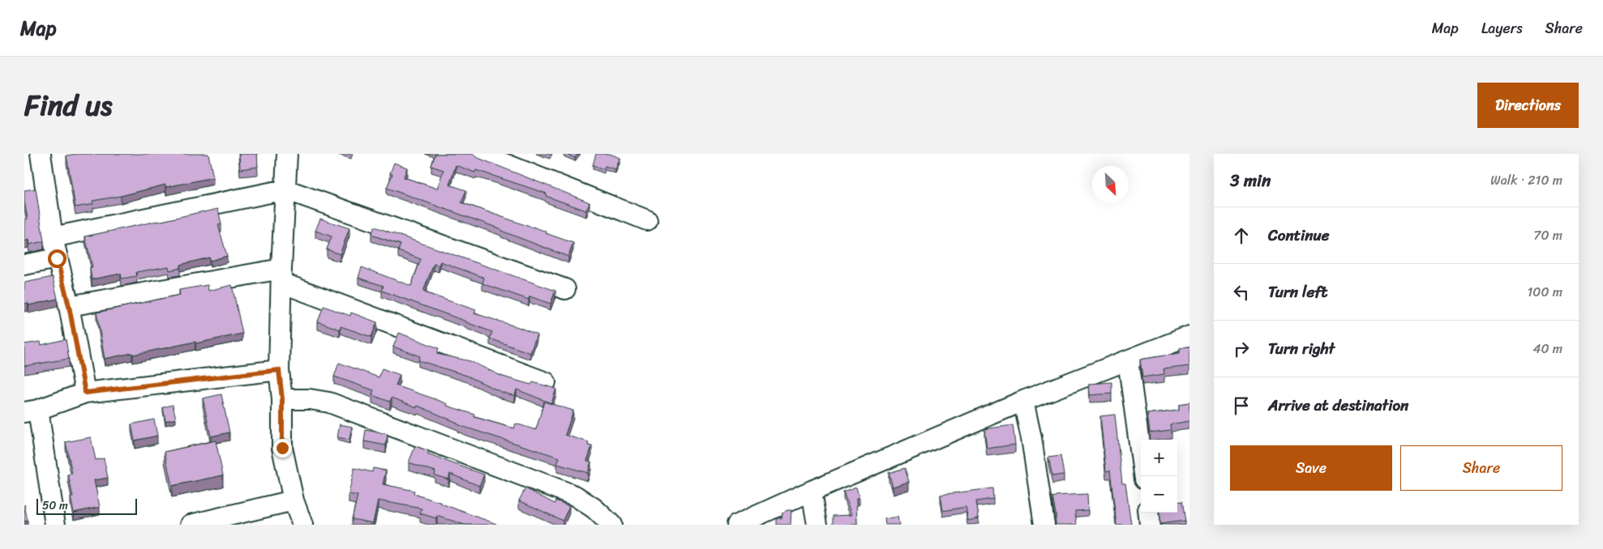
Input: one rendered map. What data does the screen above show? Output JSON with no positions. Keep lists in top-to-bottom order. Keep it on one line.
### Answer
{"scale_bar":"50 m","north":"bottom right","page":{"header":"Map","nav":["Map","Layers","Share"],"title":"Find us","buttons":["Directions",["Save","Share"]],"heading":["3 min","Walk · 210 m"],"list":[["Continue","70 m"],["Turn left","100 m"],["Turn right","40 m"],"Arrive at destination"],"map_buttons":["+","−"],"scale":"50 m"}}
